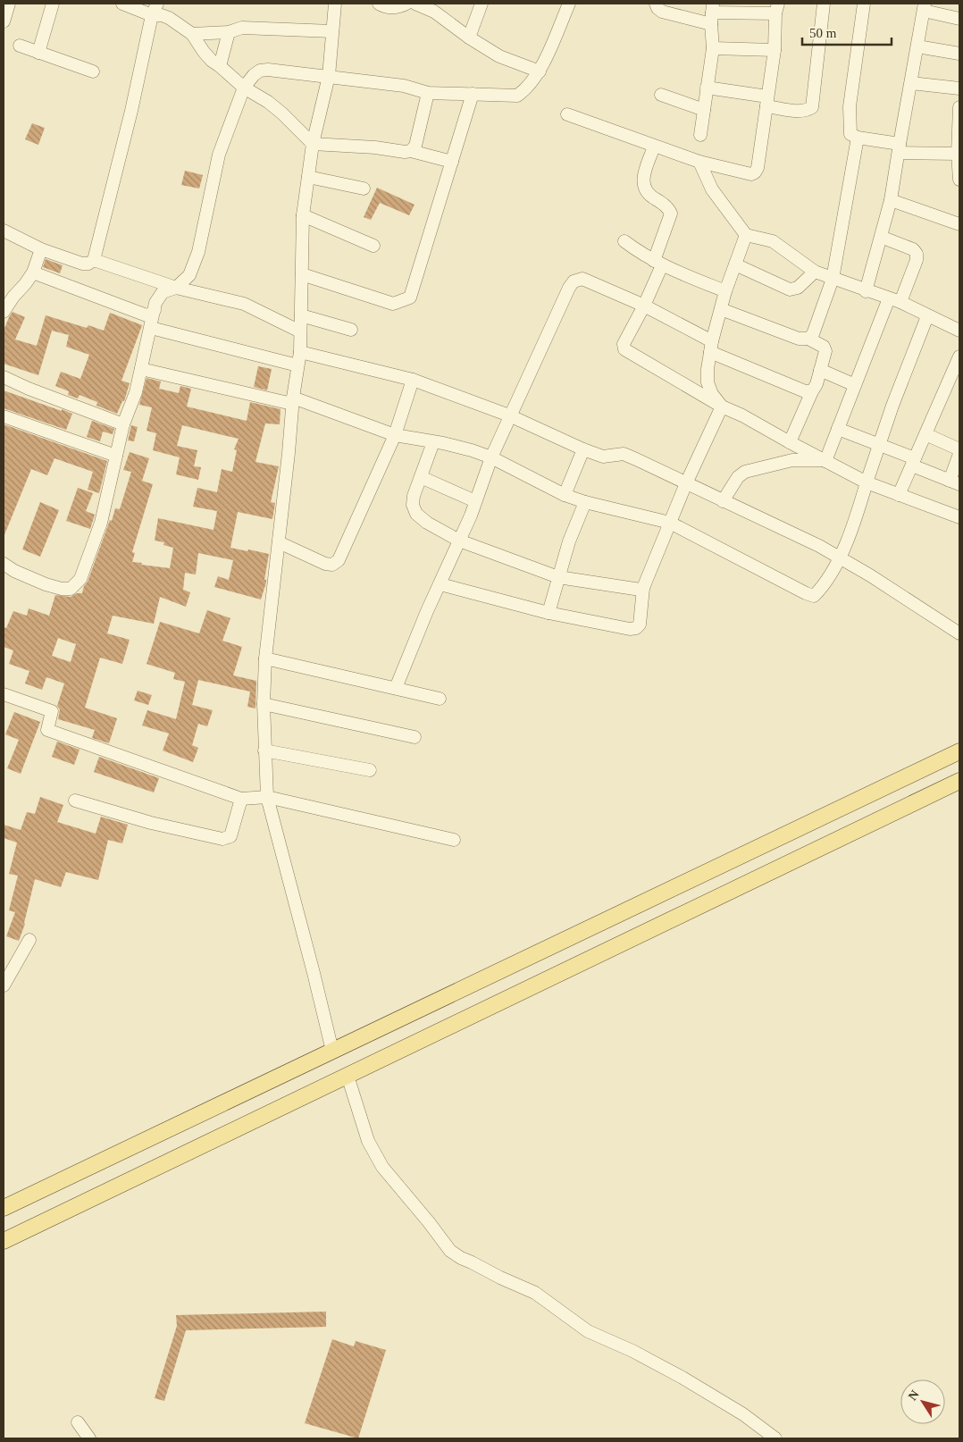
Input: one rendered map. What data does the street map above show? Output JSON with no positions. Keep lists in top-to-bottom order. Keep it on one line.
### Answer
{"scale_bar":"50 m","north":"top left"}
